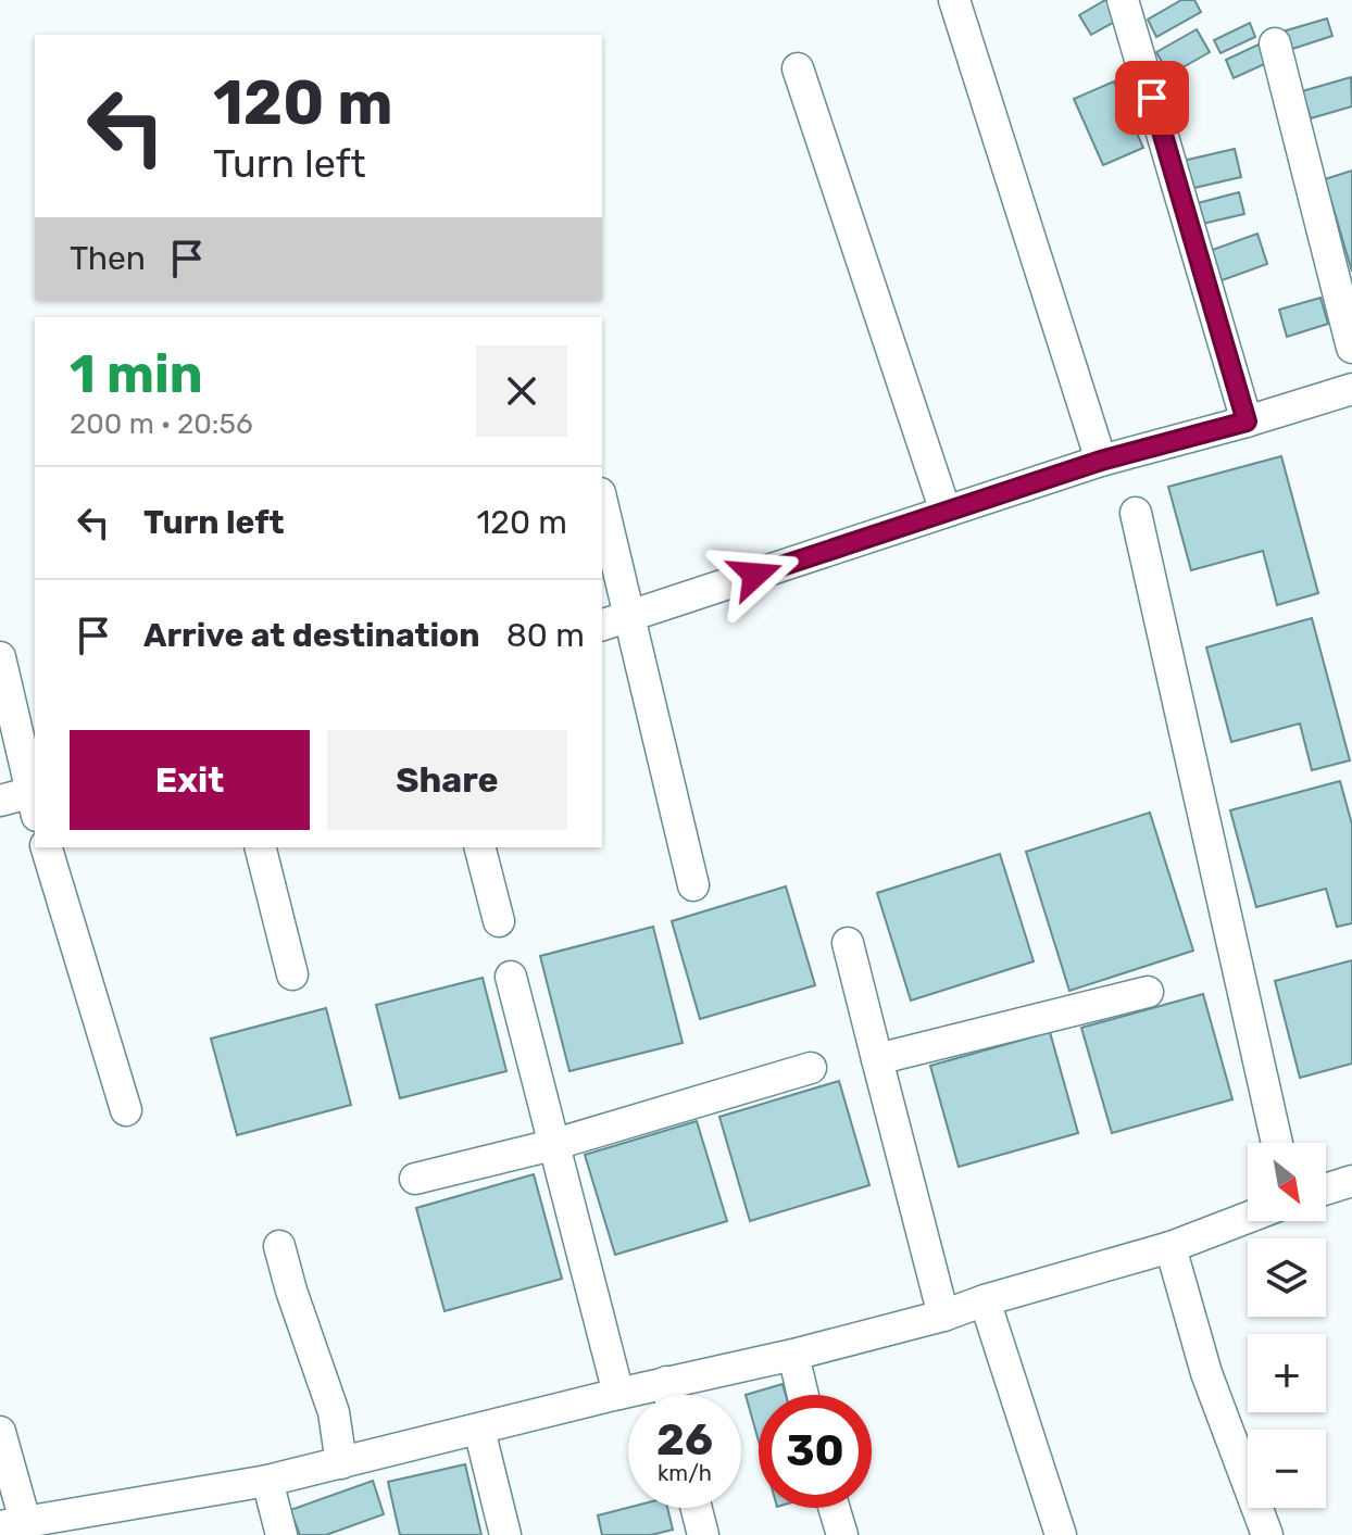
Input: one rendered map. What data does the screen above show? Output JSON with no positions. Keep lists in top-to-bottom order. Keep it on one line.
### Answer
{"north":"bottom right","page":{"turn":["120 m","Turn left"],"then":"Then","heading":["1 min","200 m · 20:56"],"list":[{"name":"Turn left","value":"120 m"},{"name":"Arrive at destination","value":"80 m"}],"buttons":["Exit","Share"],"map_buttons":["+","−"],"speed":"26 km/h","limit":"30"}}
